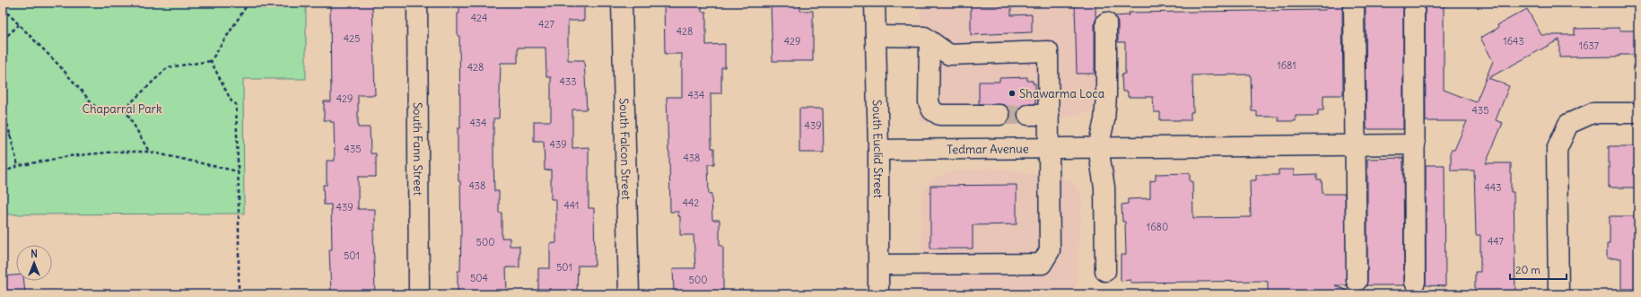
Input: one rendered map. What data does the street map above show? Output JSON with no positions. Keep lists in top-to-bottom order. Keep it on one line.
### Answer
{"streets":{"street":["South Euclid Street","South Fann Street","South Falcon Street","Tedmar Avenue"]},"crossings":[["South Euclid Street","Tedmar Avenue"]],"parks":["Chaparral Park"],"places":["Shawarma Loca"],"house_numbers":["424","427","428","425","429","1643","1637","1681","428","433","434","429","435","434","439","439","435","438","438","443","442","441","439","1680","447","500","501","501","504","500"],"scale_bar":"20 m","north":"top"}
